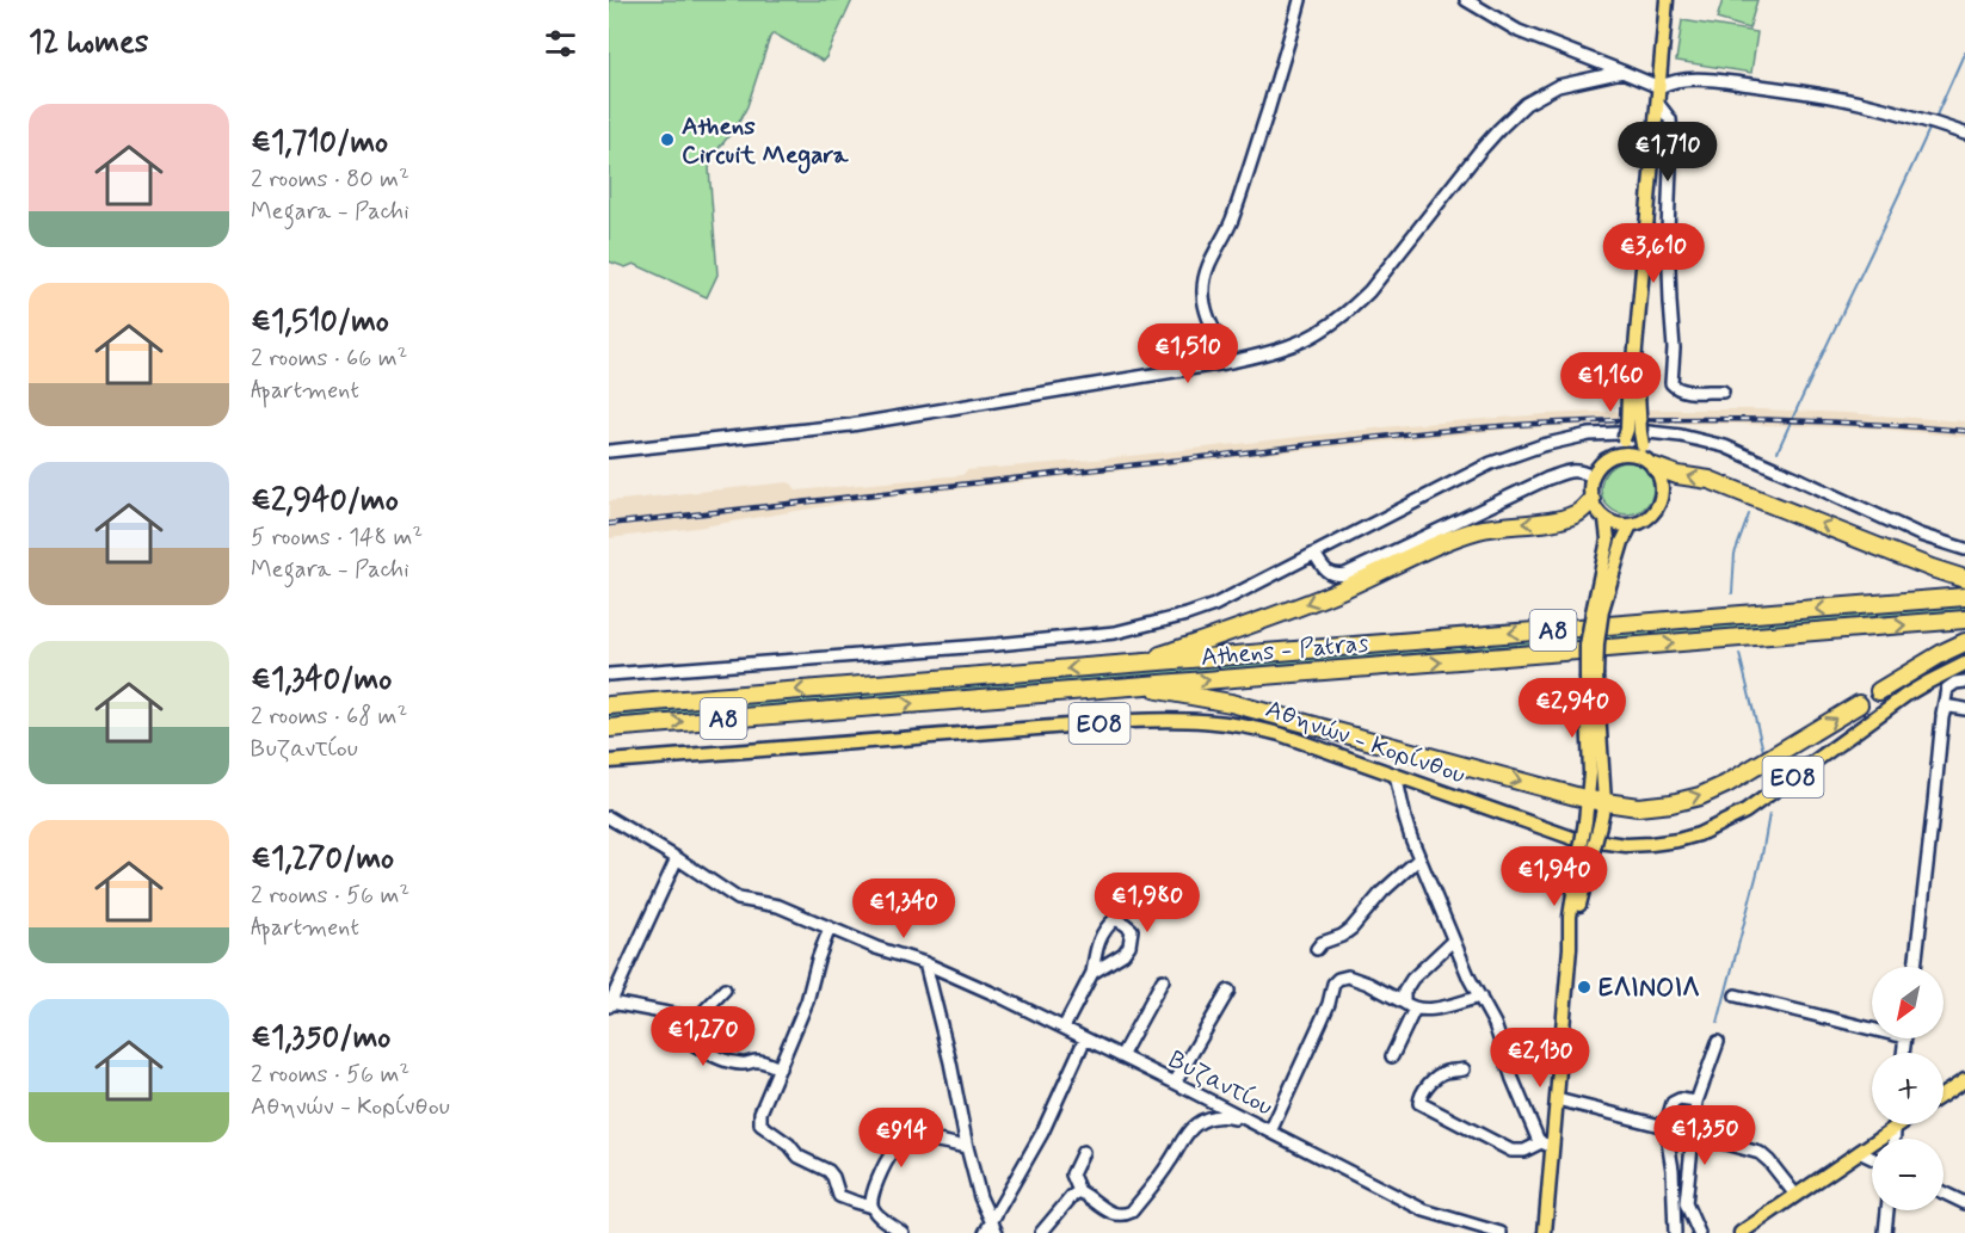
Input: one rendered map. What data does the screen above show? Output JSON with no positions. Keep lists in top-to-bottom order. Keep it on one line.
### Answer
{"streets":{"highway":["Α8","Athens - Patras"],"main road":["ΕΟ8","Αθηνών - Κορίνθου"],"street":["Βυζαντίου"]},"places":["Athens Circuit Megara","ΕΛΙΝΟΙΛ"],"north":"bottom left","page":{"heading":"12 homes","list":[{"name":"€1,710/mo","note":"2 rooms · 80 m² · Megara - Pachi"},{"name":"€1,510/mo","note":"2 rooms · 66 m² · Apartment"},{"name":"€2,940/mo","note":"5 rooms · 148 m² · Megara - Pachi"},{"name":"€1,340/mo","note":"2 rooms · 68 m² · Βυζαντίου"},{"name":"€1,270/mo","note":"2 rooms · 56 m² · Apartment"},{"name":"€1,350/mo","note":"2 rooms · 56 m² · Αθηνών - Κορίνθου"}],"price":["€1,710","€3,610","€1,510","€1,160","€2,940","€1,940","€1,980","€1,340","€1,270","€2,130","€1,350","€914"],"map_buttons":["+","−"]}}
